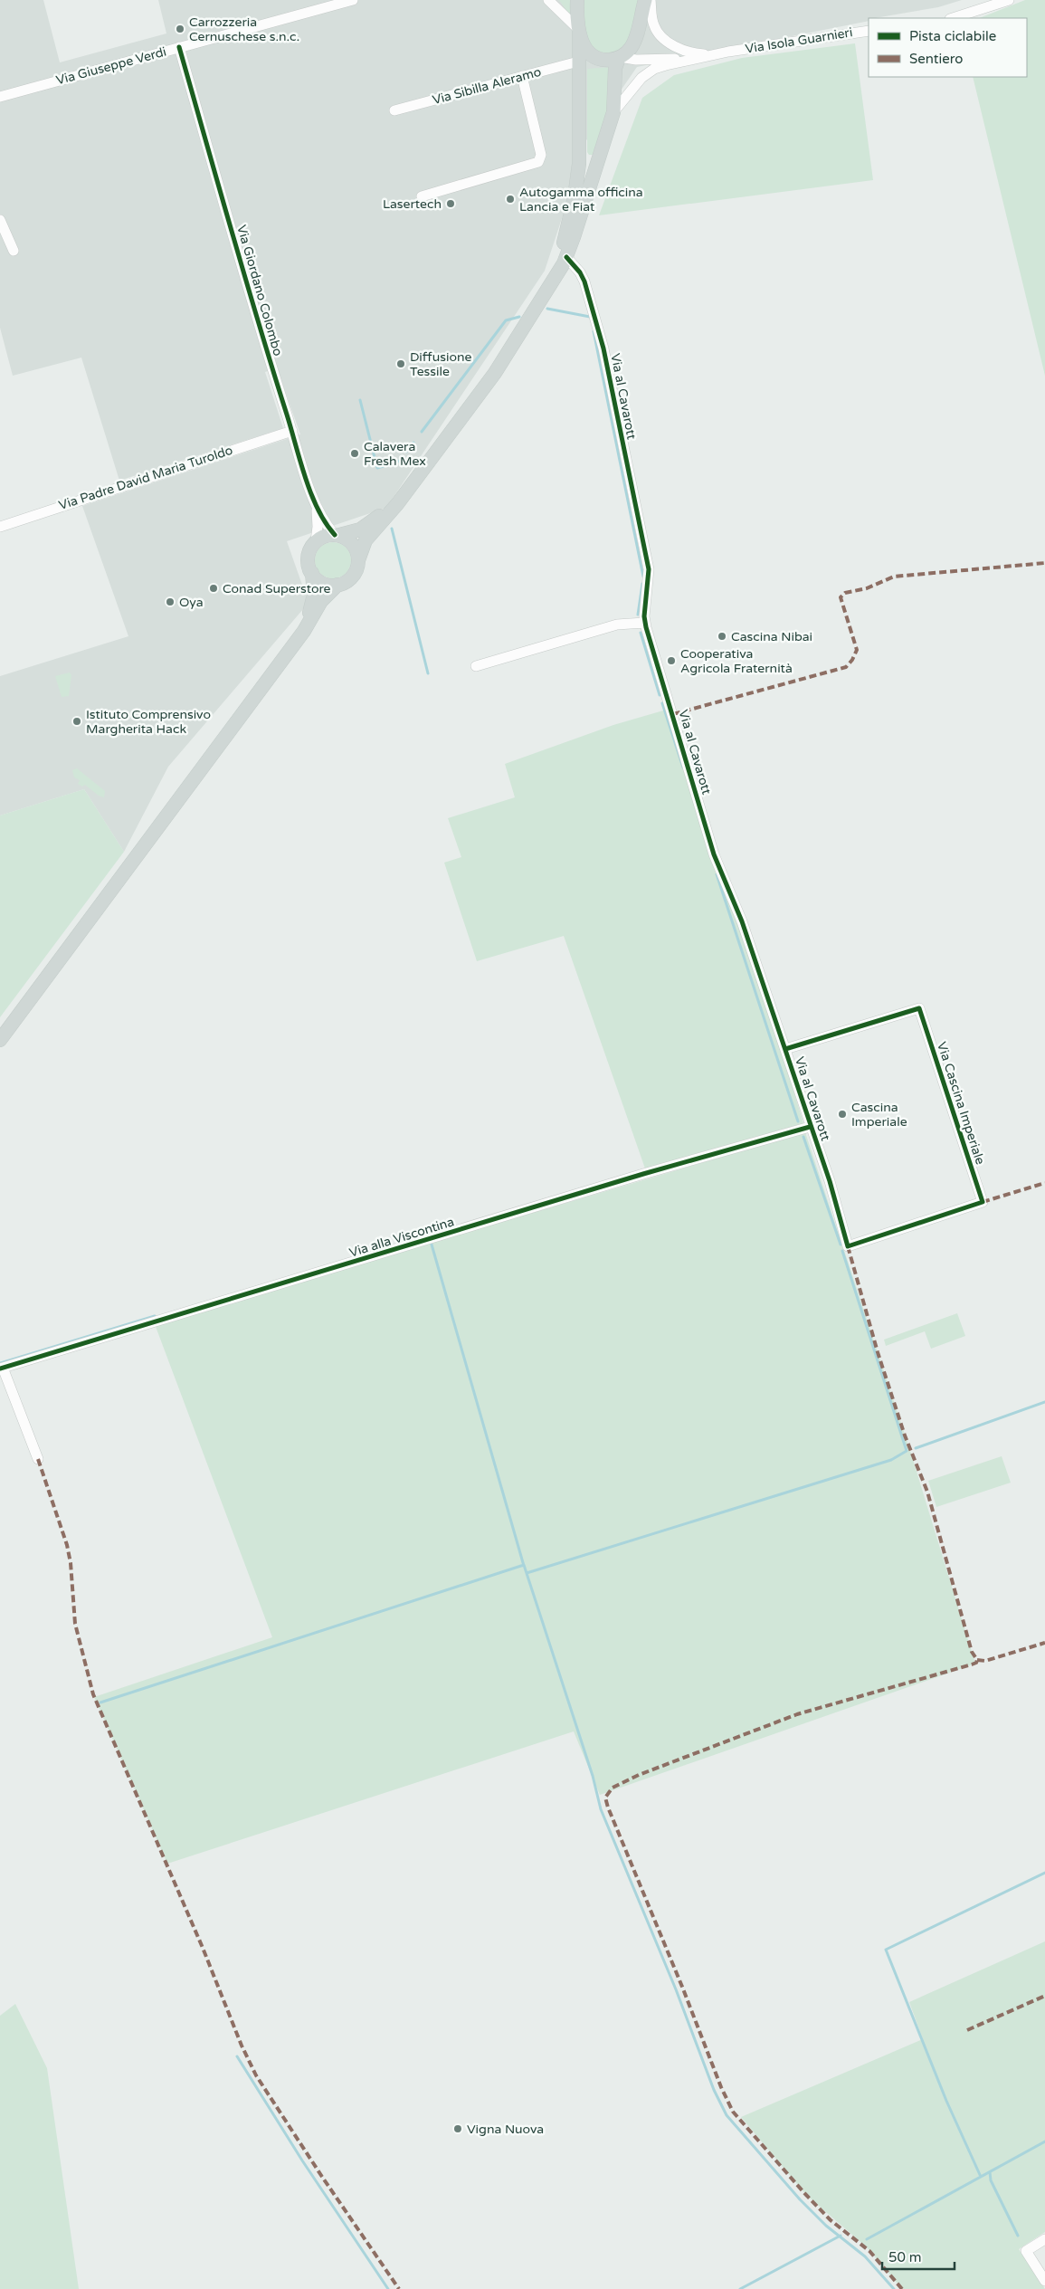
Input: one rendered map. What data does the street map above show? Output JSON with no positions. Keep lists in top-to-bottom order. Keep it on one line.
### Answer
{"streets":{"street":["Via Isola Guarnieri","Via Giuseppe Verdi","Via Sibilla Aleramo","Via Giordano Colombo","Via al Cavarott","Via Padre David Maria Turoldo","Via Cascina Imperiale","Via alla Viscontina"]},"crossings":[["Via Giuseppe Verdi","Via Giordano Colombo"],["Via Giordano Colombo","Via Padre David Maria Turoldo"],["Via al Cavarott","Via Cascina Imperiale"],["Via al Cavarott","Via alla Viscontina"]],"places":["Carrozzeria Cernuschese s.n.c.","Autogamma officina Lancia e Fiat","Lasertech","Diffusione Tessile","Calavera Fresh Mex","Conad Superstore","Oya","Cascina Nibai","Cooperativa Agricola Fraternità","Istituto Comprensivo Margherita Hack","Cascina Imperiale","Vigna Nuova"],"legend":["Pista ciclabile","Sentiero"],"scale_bar":"50 m"}
